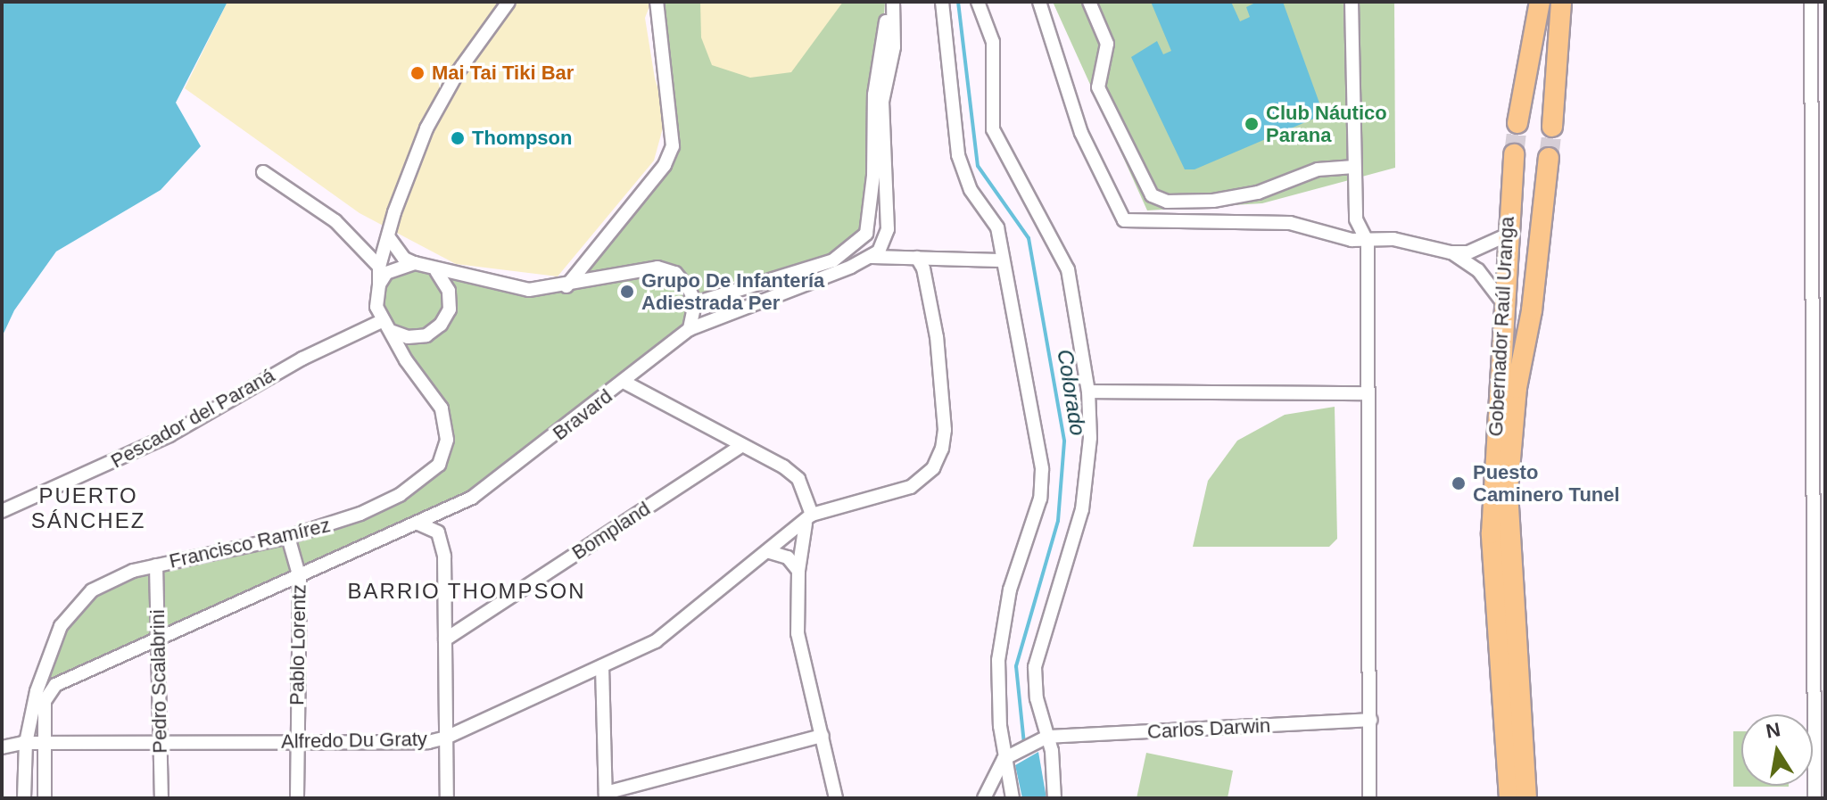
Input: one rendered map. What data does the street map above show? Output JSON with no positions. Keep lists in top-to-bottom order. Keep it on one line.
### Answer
{"streets":{"highway":["Gobernador Raúl Uranga"],"street":["Bravard","Pescador del Paraná","Bompland","Francisco Ramírez","Pablo Lorentz","Pedro Scalabrini","Carlos Darwin","Alfredo Du Graty"]},"crossings":[["Bravard","Pablo Lorentz"],["Bravard","Pedro Scalabrini"],["Bravard","Alfredo Du Graty"],["Pescador del Paraná","Francisco Ramírez"],["Francisco Ramírez","Pablo Lorentz"],["Francisco Ramírez","Pedro Scalabrini"],["Francisco Ramírez","Alfredo Du Graty"],["Pablo Lorentz","Alfredo Du Graty"],["Pedro Scalabrini","Alfredo Du Graty"]],"districts":["PUERTO SÁNCHEZ","BARRIO THOMPSON"],"water":["Colorado"],"places":["Mai Tai Tiki Bar","Club Náutico Parana","Thompson","Grupo De Infantería Adiestrada Per","Puesto Caminero Tunel"],"north":"top"}
